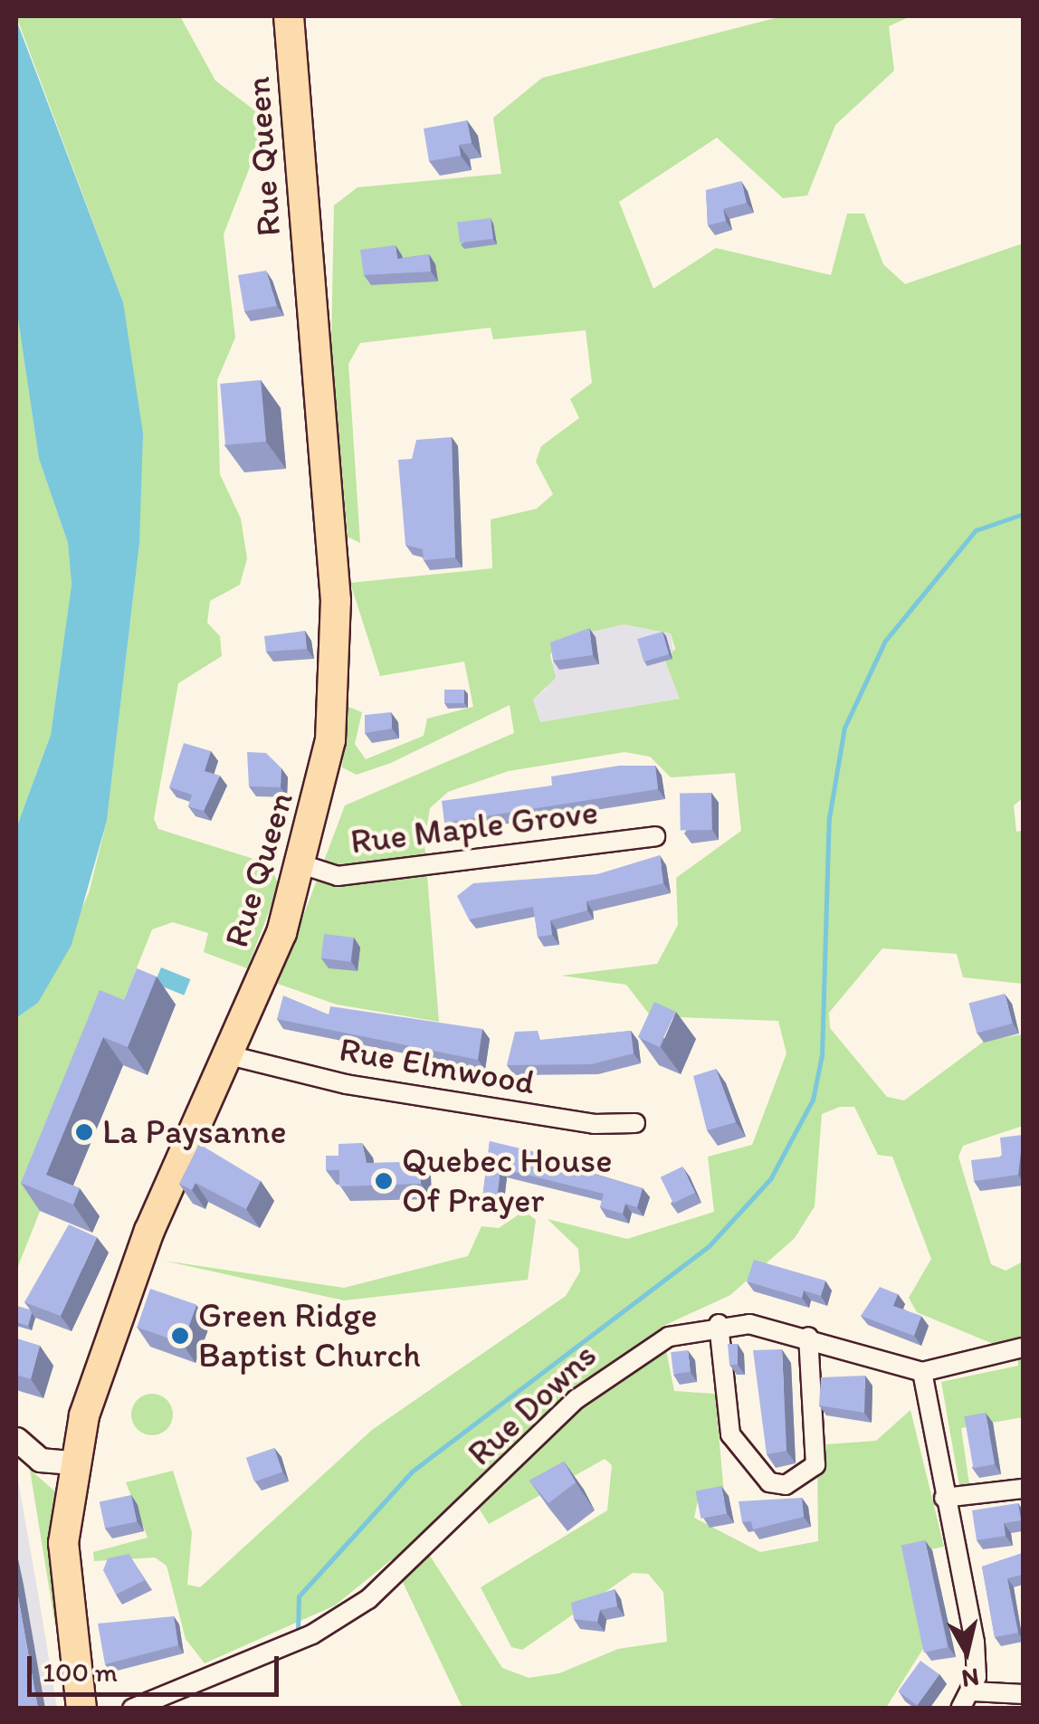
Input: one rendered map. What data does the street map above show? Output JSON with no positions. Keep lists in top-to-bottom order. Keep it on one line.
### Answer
{"streets":{"main road":["Rue Queen"],"street":["Rue Maple Grove","Rue Elmwood","Rue Downs"]},"crossings":[["Rue Queen","Rue Maple Grove"],["Rue Queen","Rue Elmwood"]],"places":["La Paysanne","Quebec House Of Prayer","Green Ridge Baptist Church"],"scale_bar":"100 m","north":"bottom"}
